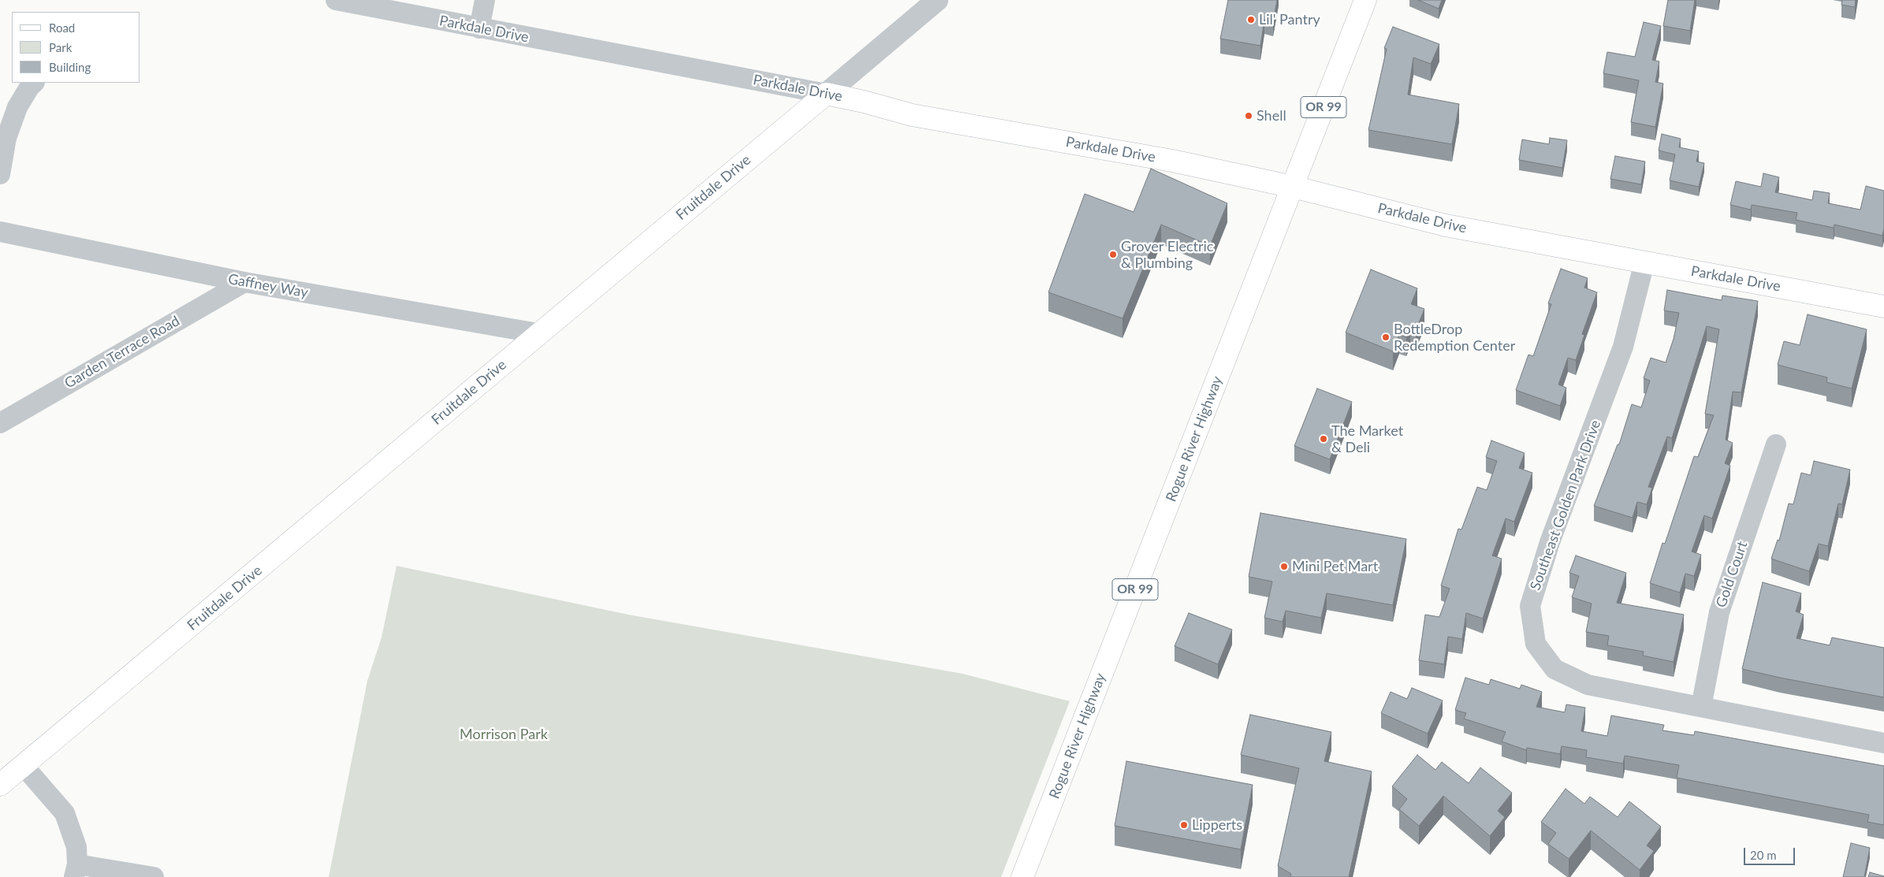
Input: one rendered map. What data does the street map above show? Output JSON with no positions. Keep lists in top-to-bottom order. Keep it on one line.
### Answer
{"streets":{"main road":["Parkdale Drive","OR 99","Fruitdale Drive","Rogue River Highway"],"street":["Gaffney Way","Garden Terrace Road","Southeast Golden Park Drive","Gold Court"]},"crossings":[["Parkdale Drive","Fruitdale Drive"],["Parkdale Drive","Rogue River Highway"],["Parkdale Drive","Southeast Golden Park Drive"],["Fruitdale Drive","Gaffney Way"],["Gaffney Way","Garden Terrace Road"],["Southeast Golden Park Drive","Gold Court"]],"parks":["Morrison Park"],"places":["Lil' Pantry","Shell","Grover Electric & Plumbing","BottleDrop Redemption Center","The Market & Deli","Mini Pet Mart","Lipperts"],"legend":["Road","Park","Building"],"scale_bar":"20 m"}
